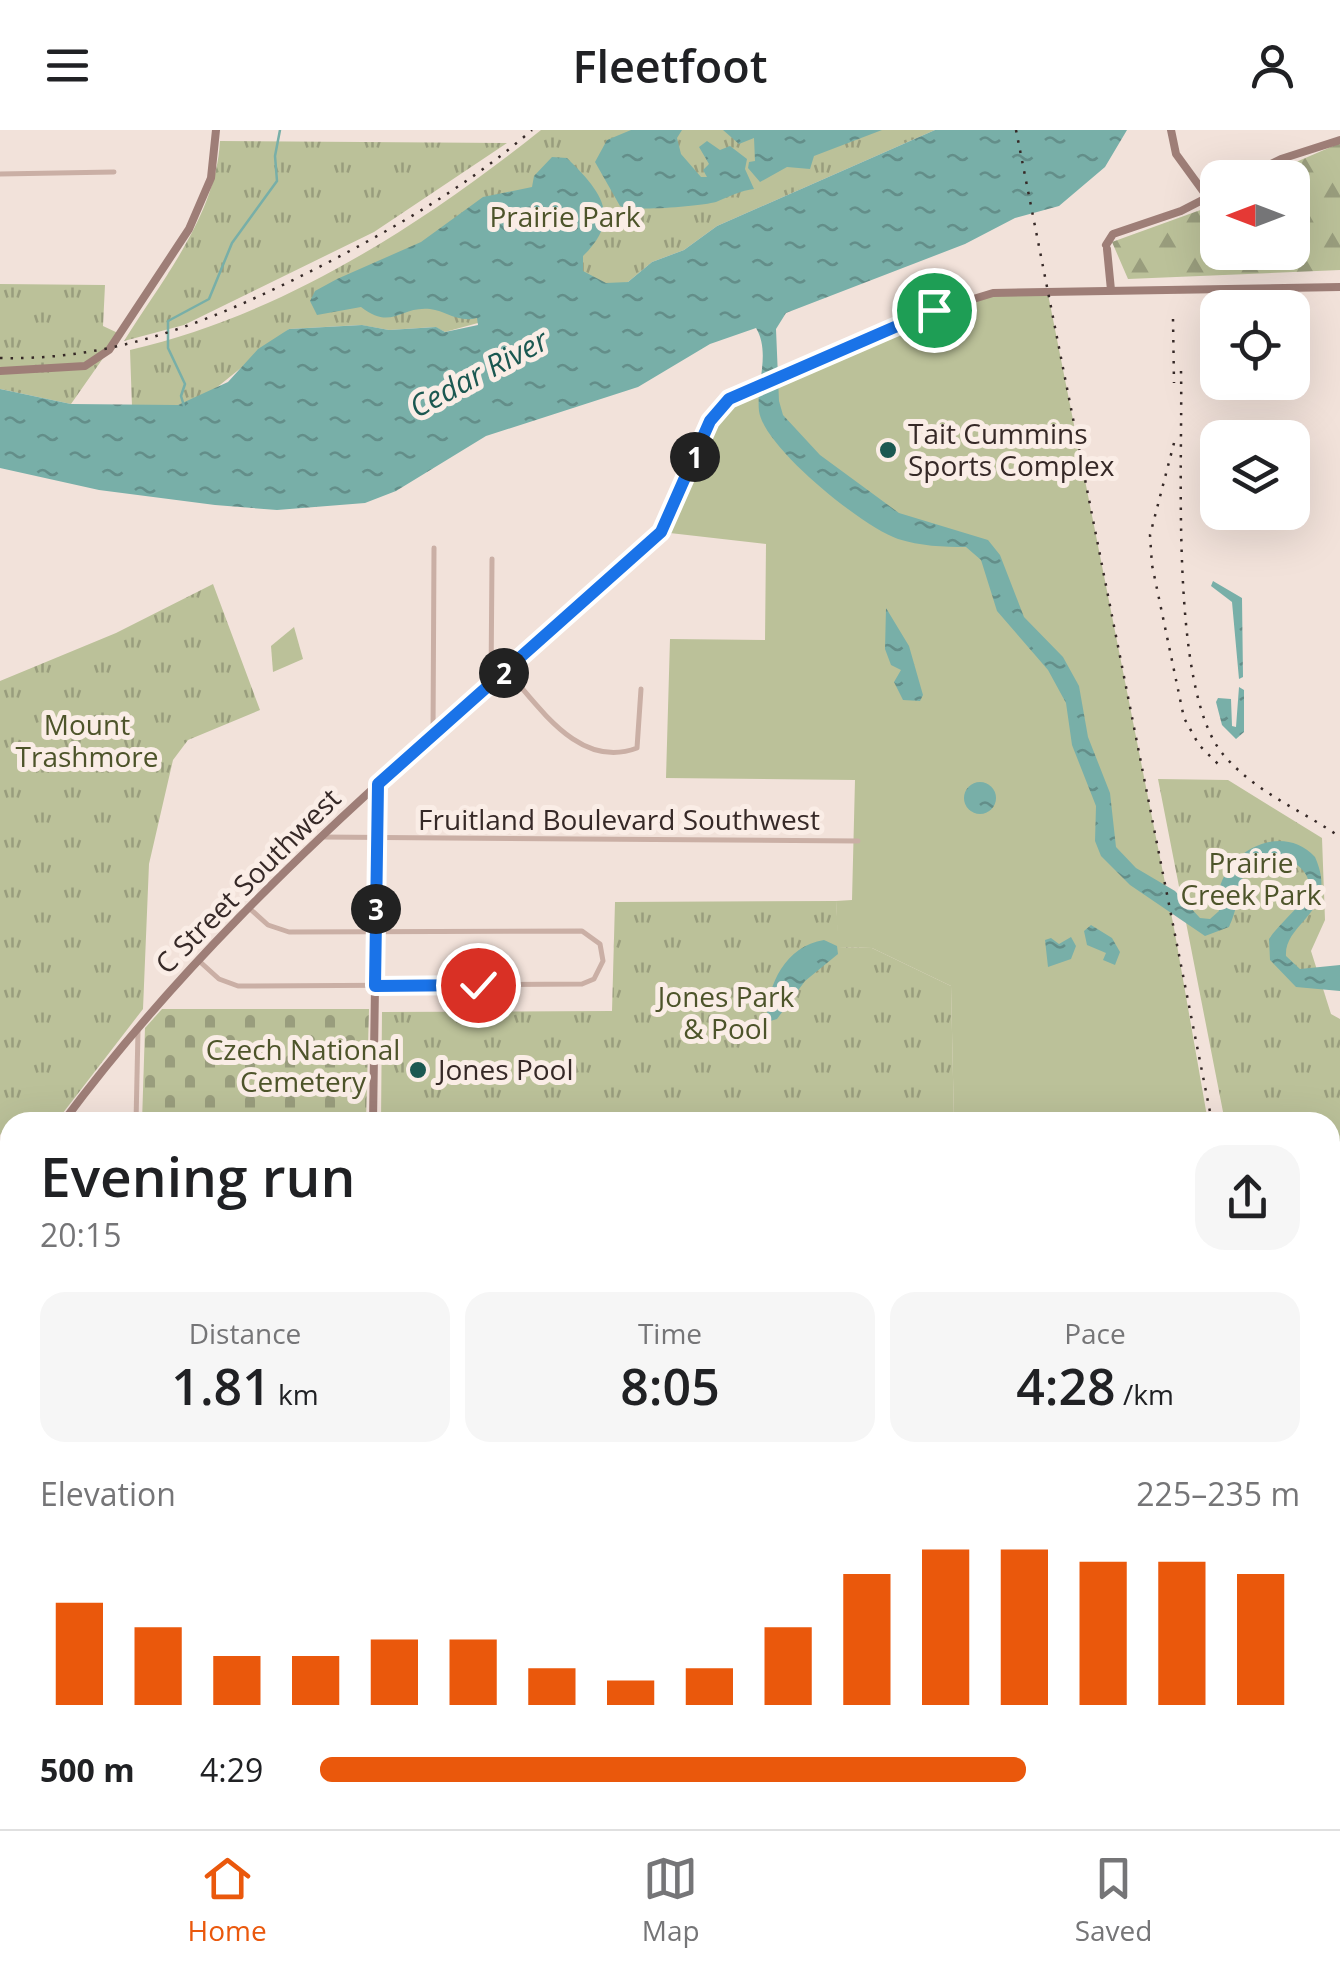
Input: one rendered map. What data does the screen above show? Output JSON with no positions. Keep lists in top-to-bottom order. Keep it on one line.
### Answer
{"streets":{"main road":["C Street Southwest"],"street":["Fruitland Boulevard Southwest"]},"crossings":[["Fruitland Boulevard Southwest","C Street Southwest"]],"water":["Cedar River"],"parks":["Prairie Park","Mount Trashmore","Prairie Creek Park","Jones Park & Pool","Czech National Cemetery"],"places":["Tait Cummins Sports Complex","Jones Pool"],"north":"left","page":{"header":"Fleetfoot","pins":["1","2","3"],"heading":["Evening run","20:15"],"stats":[["Distance","1.81 km"],["Time","8:05"],["Pace","4:28 /km"]],"chart":["Elevation","225–235 m"],"list":[{"name":"500 m","note":"4:29"}],"tabs":["Home","Map","Saved"]}}
